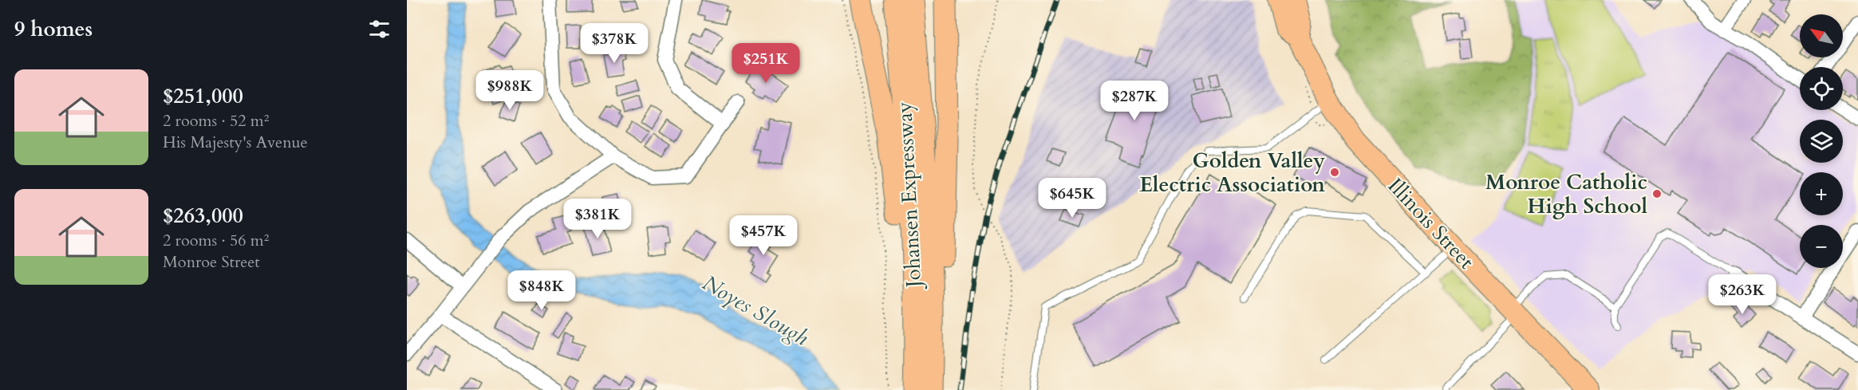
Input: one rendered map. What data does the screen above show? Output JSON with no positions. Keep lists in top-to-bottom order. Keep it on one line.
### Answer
{"streets":{"highway":["Johansen Expressway"],"main road":["Illinois Street"]},"water":["Noyes Slough"],"places":["Golden Valley Electric Association","Monroe Catholic High School"],"north":"top left","page":{"heading":"9 homes","map_buttons":["+","−"],"price":["$378K","$251K","$988K","$287K","$645K","$381K","$457K","$848K","$263K"],"list":[{"name":"$251,000","note":"2 rooms · 52 m² · His Majesty's Avenue"},{"name":"$263,000","note":"2 rooms · 56 m² · Monroe Street"}]}}
